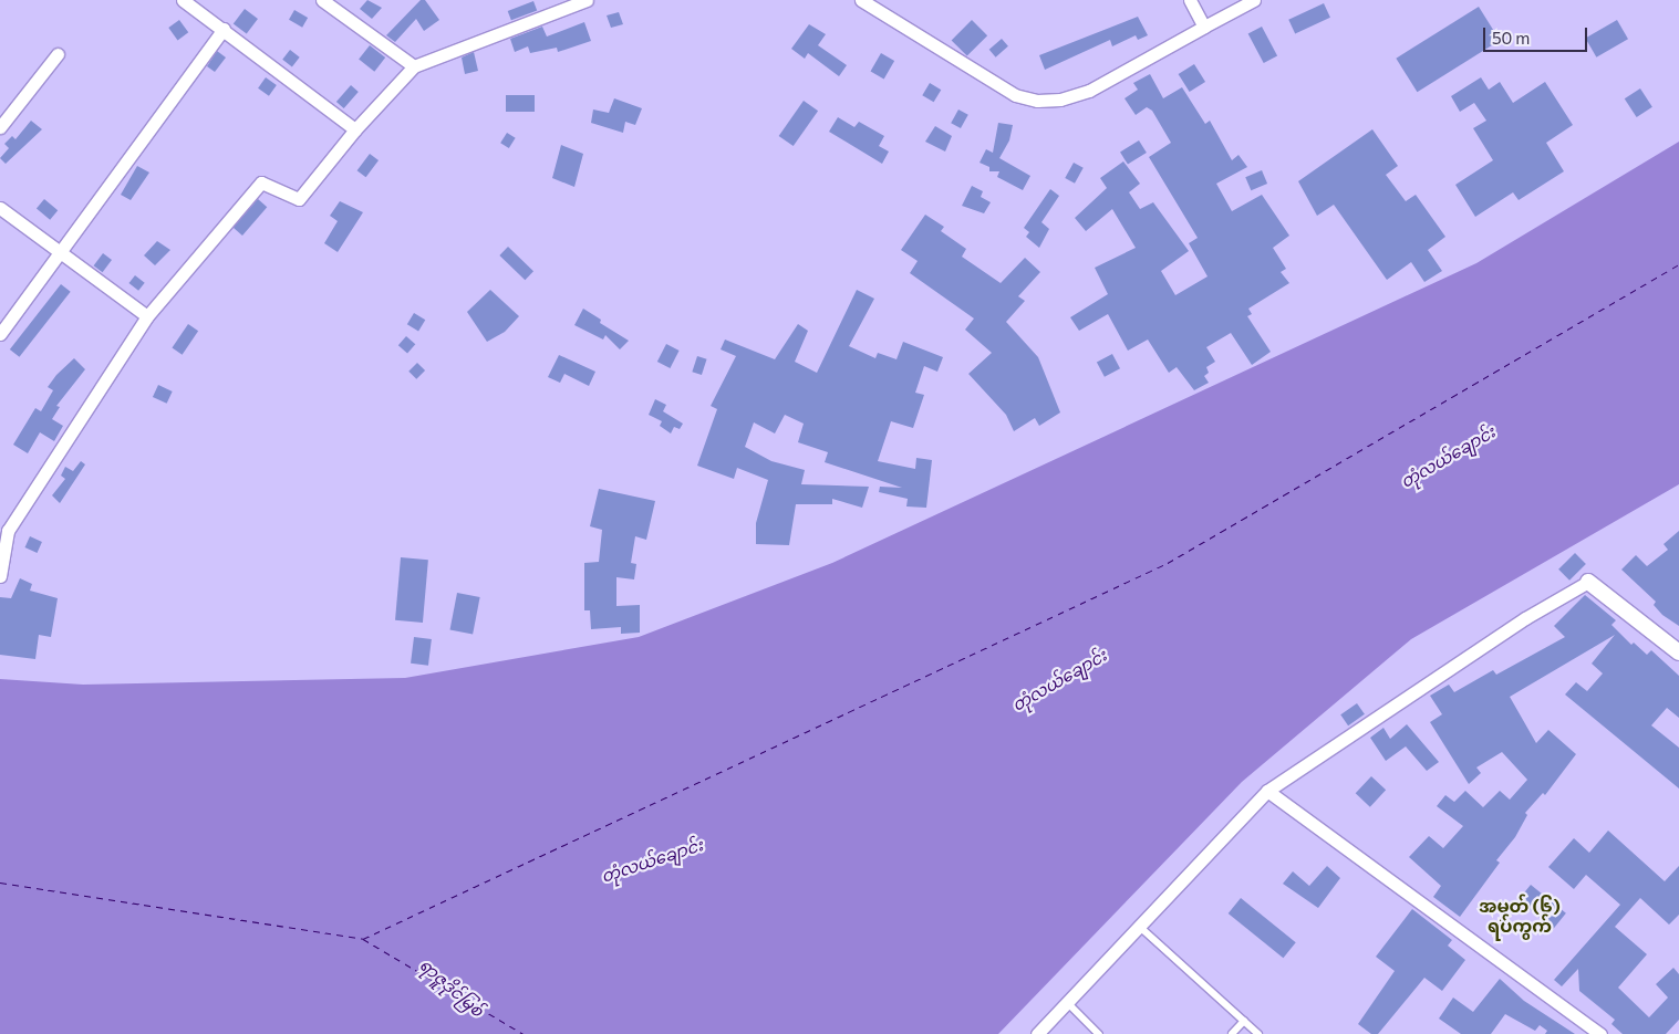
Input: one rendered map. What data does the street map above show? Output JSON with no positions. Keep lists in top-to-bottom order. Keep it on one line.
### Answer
{"districts":["အမှတ် (၆) ရပ်ကွက်"],"water":["တုံလယ်ချောင်း","ရာဇူဒိုင်မြစ်"],"scale_bar":"50 m"}
